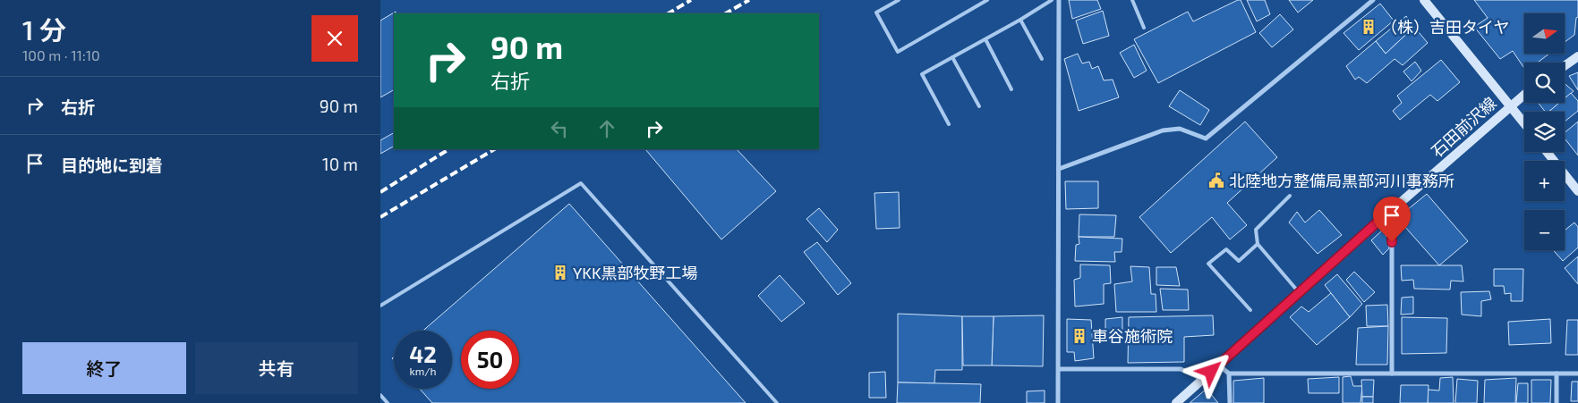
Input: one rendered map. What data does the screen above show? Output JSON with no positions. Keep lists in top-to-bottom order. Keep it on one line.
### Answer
{"streets":{"main road":["石田前沢線"]},"places":{"building":["（株）吉田タイヤ","YKK黒部牧野工場","車谷施術院"],"public building":["北陸地方整備局黒部河川事務所"]},"north":"right","page":{"heading":["1 分","100 m · 11:10"],"map_buttons":["+","−"],"turn":["90 m","右折"],"list":[{"name":"右折","value":"90 m"},{"name":"目的地に到着","value":"10 m"}],"speed":"42 km/h","limit":"50","buttons":["終了","共有"]}}
